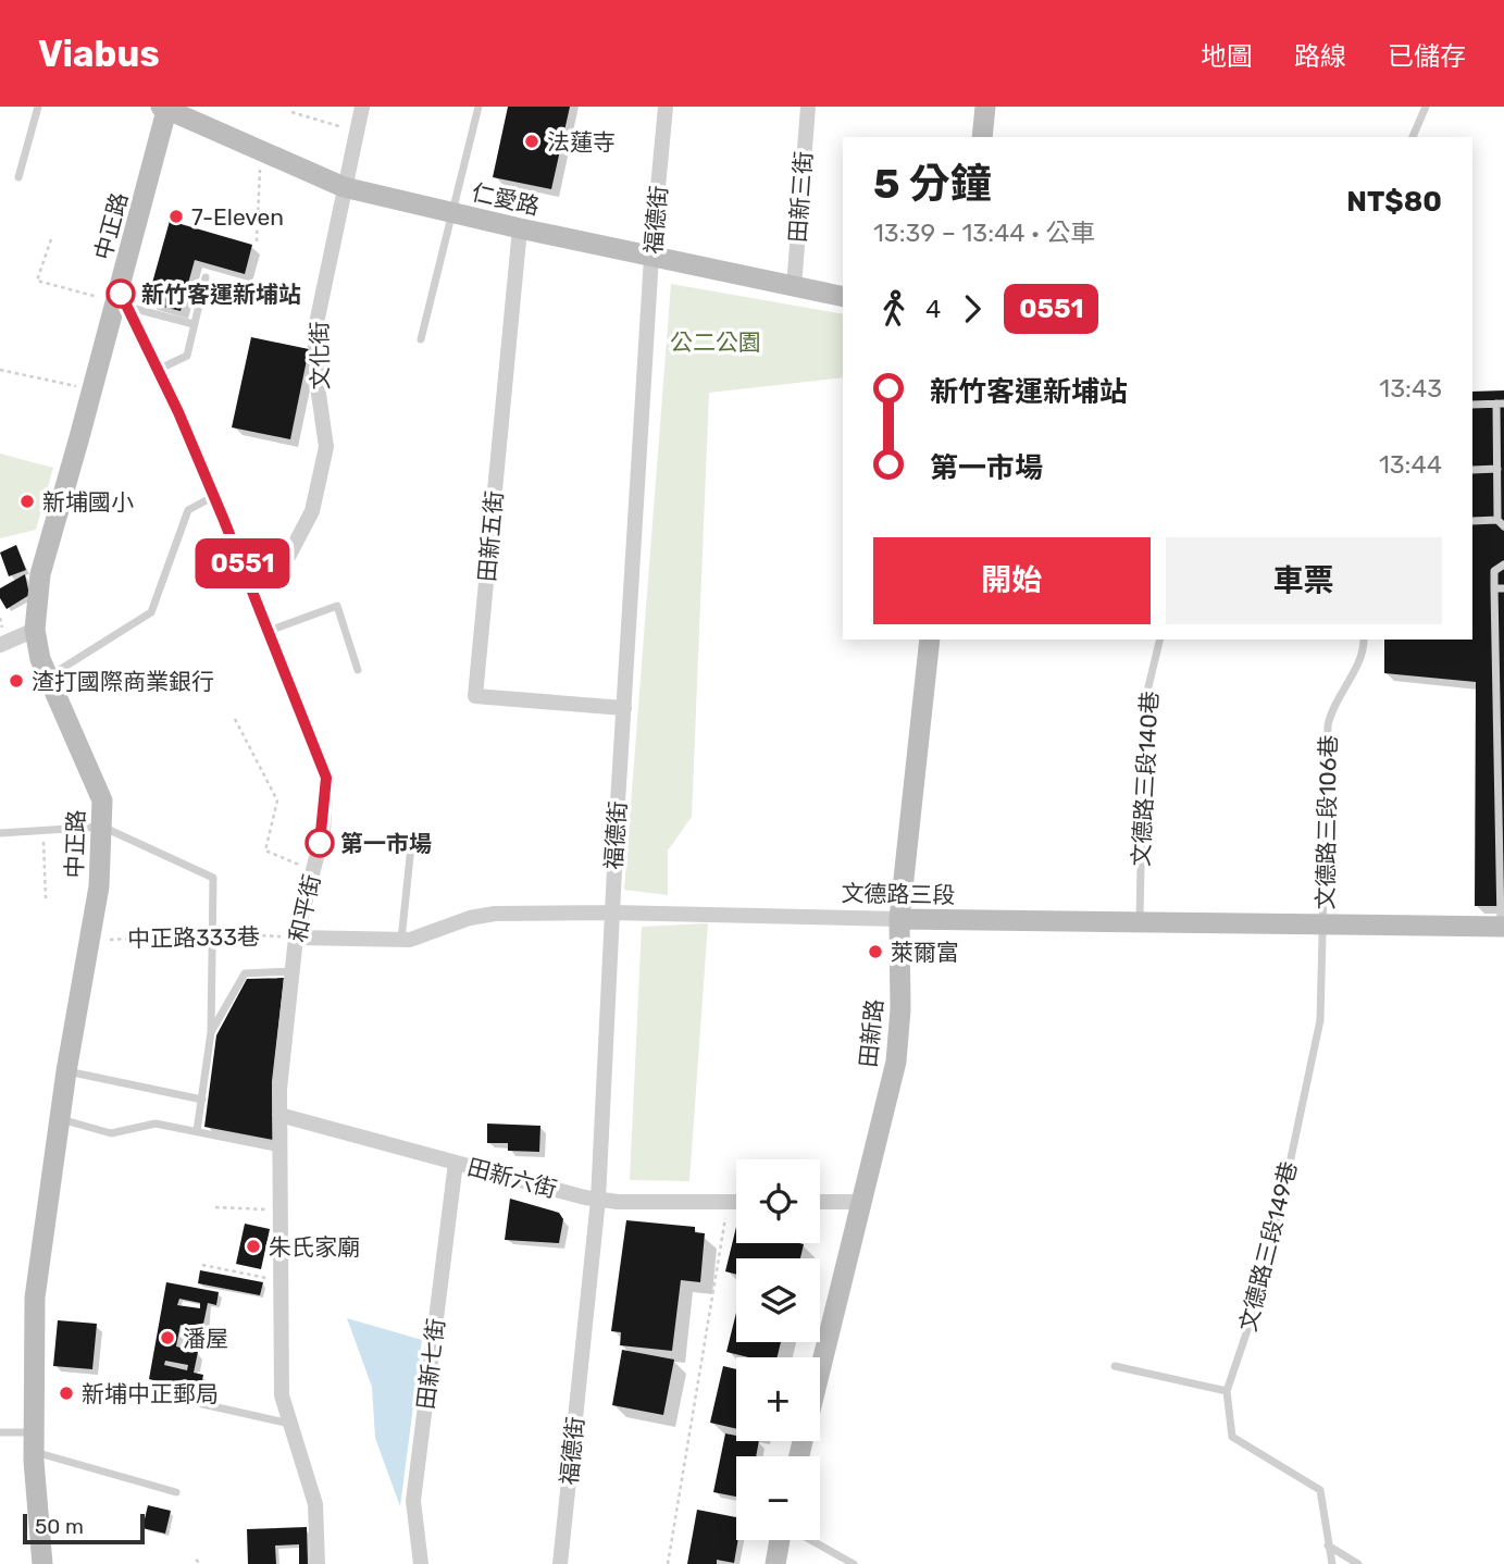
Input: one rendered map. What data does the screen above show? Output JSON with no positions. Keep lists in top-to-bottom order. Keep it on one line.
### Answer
{"streets":{"main road":["仁愛路","中正路","文德路三段","田新路"],"street":["田新三街","福德街","文化街","田新五街","和平街","田新六街","田新七街"],"lane":["文德路三段140巷","文德路三段106巷","文德路三段149巷"],"path":["中正路333巷"]},"crossings":[["田新三街","仁愛路"],["仁愛路","福德街"],["仁愛路","中正路"],["仁愛路","文化街"],["仁愛路","田新五街"],["福德街","田新五街"],["福德街","文德路三段"],["福德街","田新六街"],["中正路","和平街"],["中正路","中正路333巷"],["文化街","和平街"],["文德路三段140巷","文德路三段"],["文德路三段106巷","文德路三段"],["文德路三段106巷","文德路三段149巷"],["文德路三段","和平街"],["文德路三段","中正路333巷"],["文德路三段","田新路"],["文德路三段","文德路三段149巷"],["和平街","中正路333巷"],["和平街","田新六街"],["田新六街","田新七街"]],"parks":["公二公園"],"places":["法蓮寺","7-Eleven","新竹客運新埔站","新埔國小","渣打國際商業銀行","第一市場","萊爾富","朱氏家廟","潘屋","新埔中正郵局"],"lines":["bus line 0551"],"scale_bar":"50 m","page":{"header":"Viabus","nav":["地圖","路線","已儲存"],"on_map":"0551","heading":["5 分鐘","13:39 – 13:44 · 公車","NT$80"],"legs":["4","0551"],"list":[{"name":"新竹客運新埔站","value":"13:43"},{"name":"第一市場","value":"13:44"}],"buttons":["開始","車票"],"map_buttons":["+","−"],"scale":"50 m"}}
